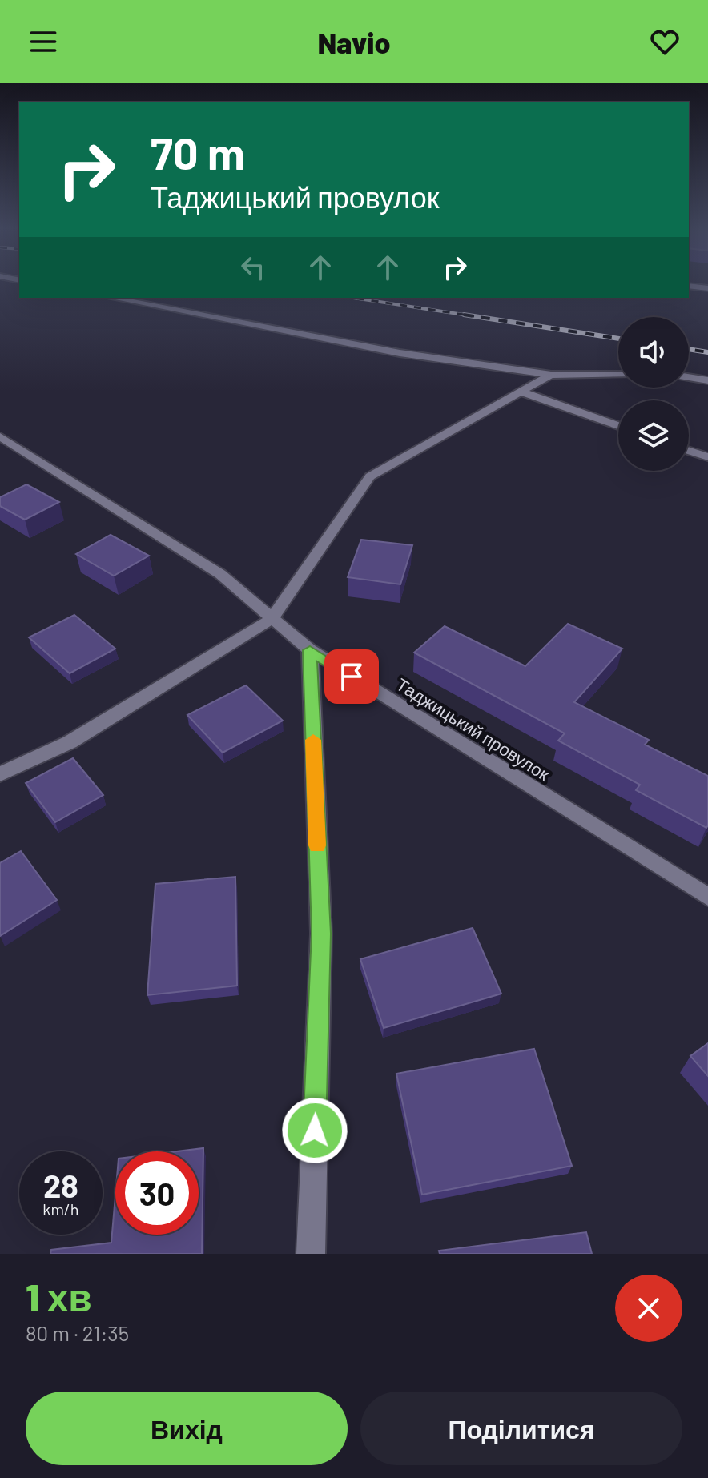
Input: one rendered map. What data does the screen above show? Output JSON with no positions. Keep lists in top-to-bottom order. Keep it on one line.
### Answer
{"streets":{"street":["Таджицький провулок"]},"page":{"header":"Navio","turn":["70 m","Таджицький провулок"],"speed":"28 km/h","limit":"30","heading":["1 хв","80 m · 21:35"],"buttons":["Вихід","Поділитися"]}}
